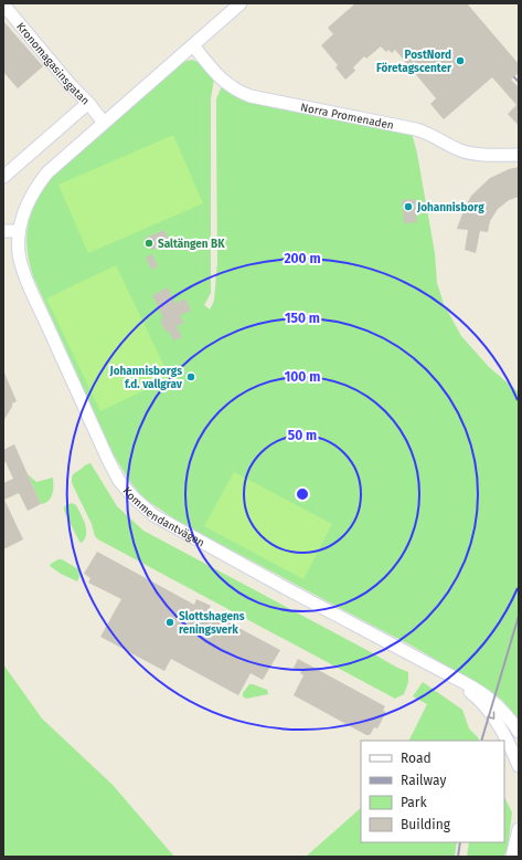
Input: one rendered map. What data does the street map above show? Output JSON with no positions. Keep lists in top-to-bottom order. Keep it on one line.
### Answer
{"streets":{"street":["Kronomagasinsgatan","Norra Promenaden","Kommendantvägen"]},"places":["PostNord Företagscenter","Johannisborg","Saltängen BK","Johannisborgs f.d. vallgrav","Slottshagens reningsverk"],"legend":["Road","Railway","Park","Building"],"rings":["200 m","150 m","100 m","50 m"]}
